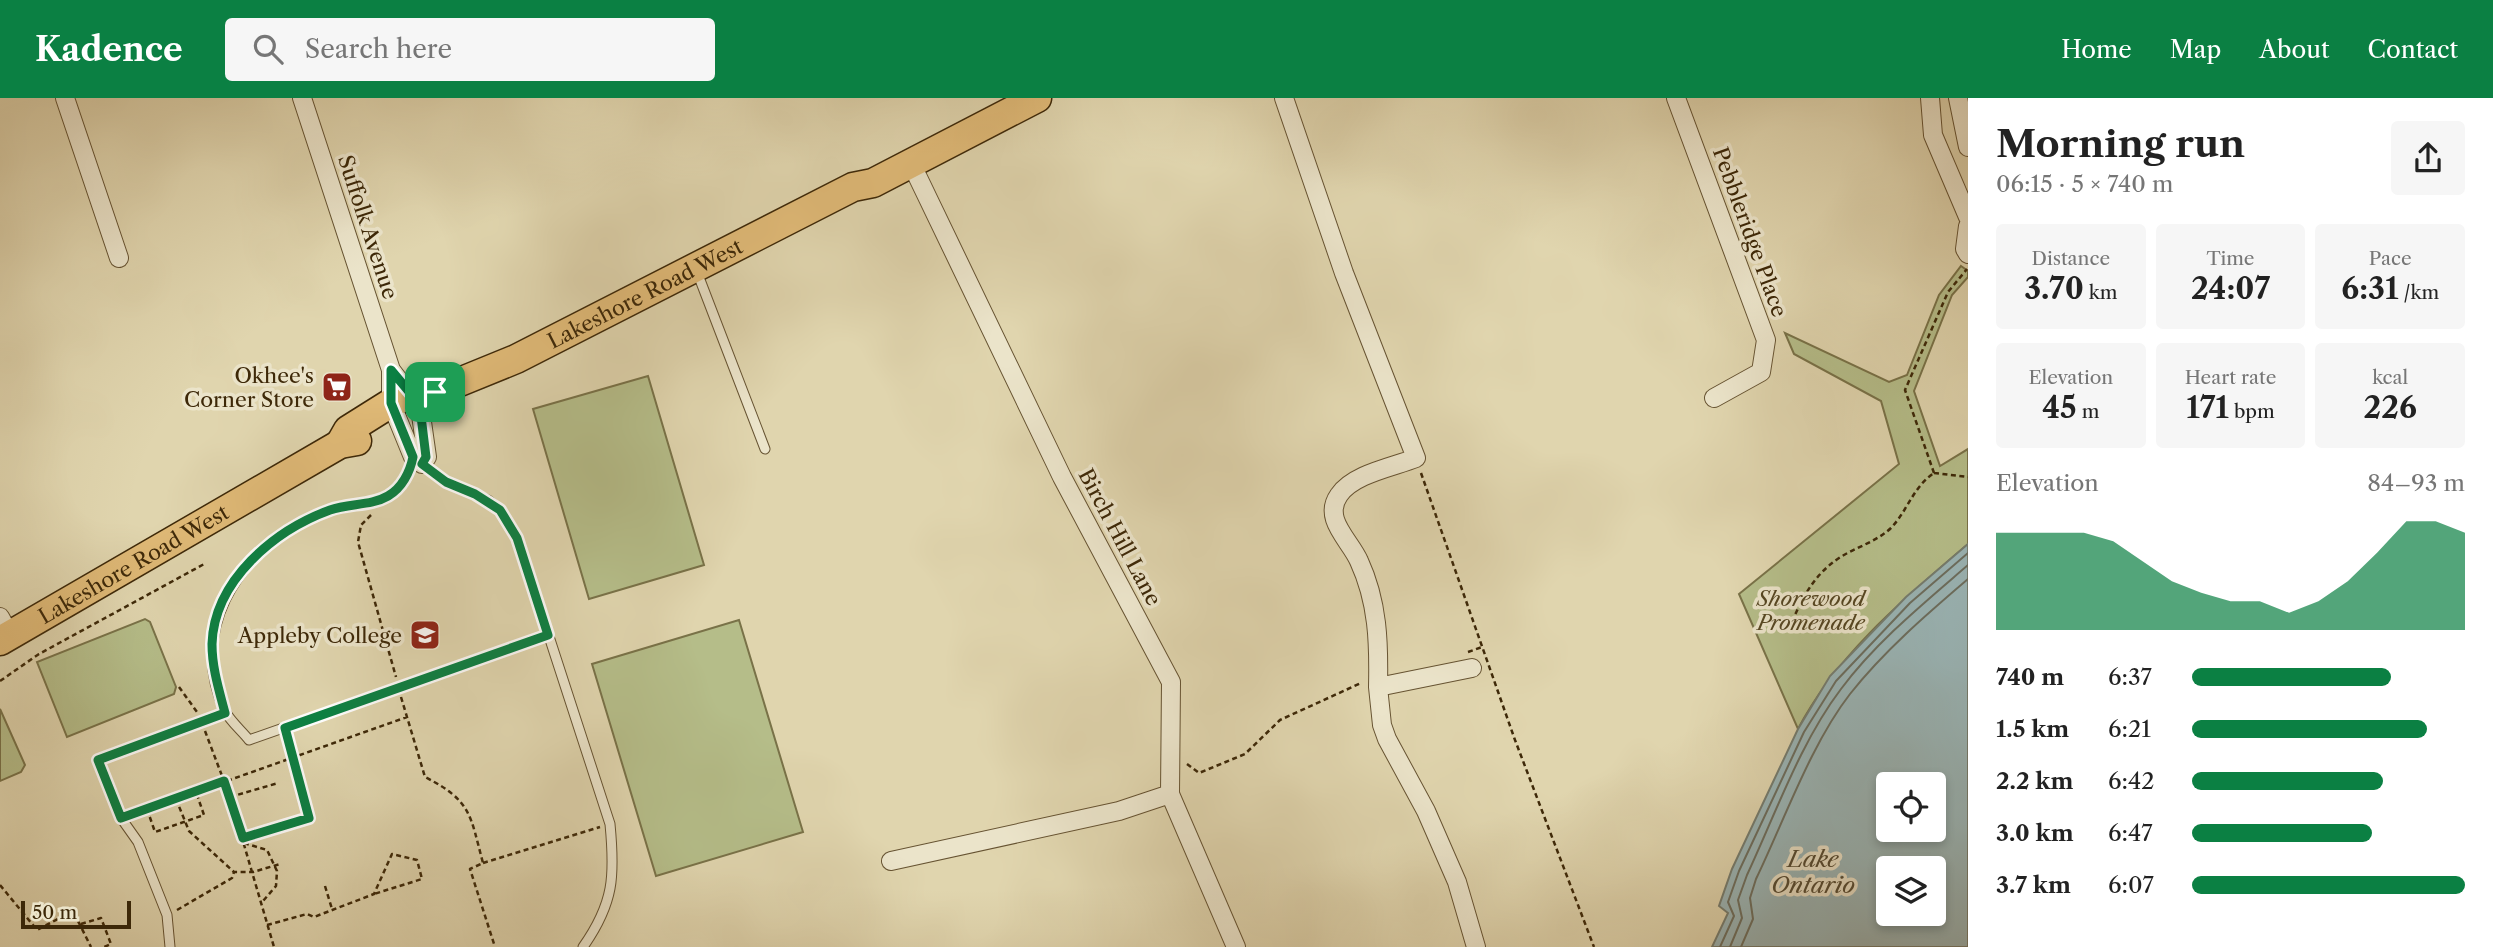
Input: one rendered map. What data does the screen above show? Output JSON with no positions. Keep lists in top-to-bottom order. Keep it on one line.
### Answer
{"streets":{"main road":["Lakeshore Road West"],"street":["Suffolk Avenue","Pebbleridge Place","Birch Hill Lane"]},"crossings":[["Suffolk Avenue","Lakeshore Road West"],["Lakeshore Road West","Birch Hill Lane"]],"water":["Lake Ontario"],"parks":["Shorewood Promenade"],"places":{"supermarket":["Okhee's Corner Store"],"school or university":["Appleby College"]},"scale_bar":"50 m","page":{"header":"Kadence","search":"Search here","nav":["Home","Map","About","Contact"],"heading":["Morning run","06:15 · 5 × 740 m"],"stats":[["Distance","3.70 km"],["Time","24:07"],["Pace","6:31 /km"],["Elevation","45 m"],["Heart rate","171 bpm"],["kcal","226"]],"chart":["Elevation","84–93 m"],"list":[{"name":"740 m","note":"6:37"},{"name":"1.5 km","note":"6:21"},{"name":"2.2 km","note":"6:42"},{"name":"3.0 km","note":"6:47"},{"name":"3.7 km","note":"6:07"}],"scale":"50 m"}}
